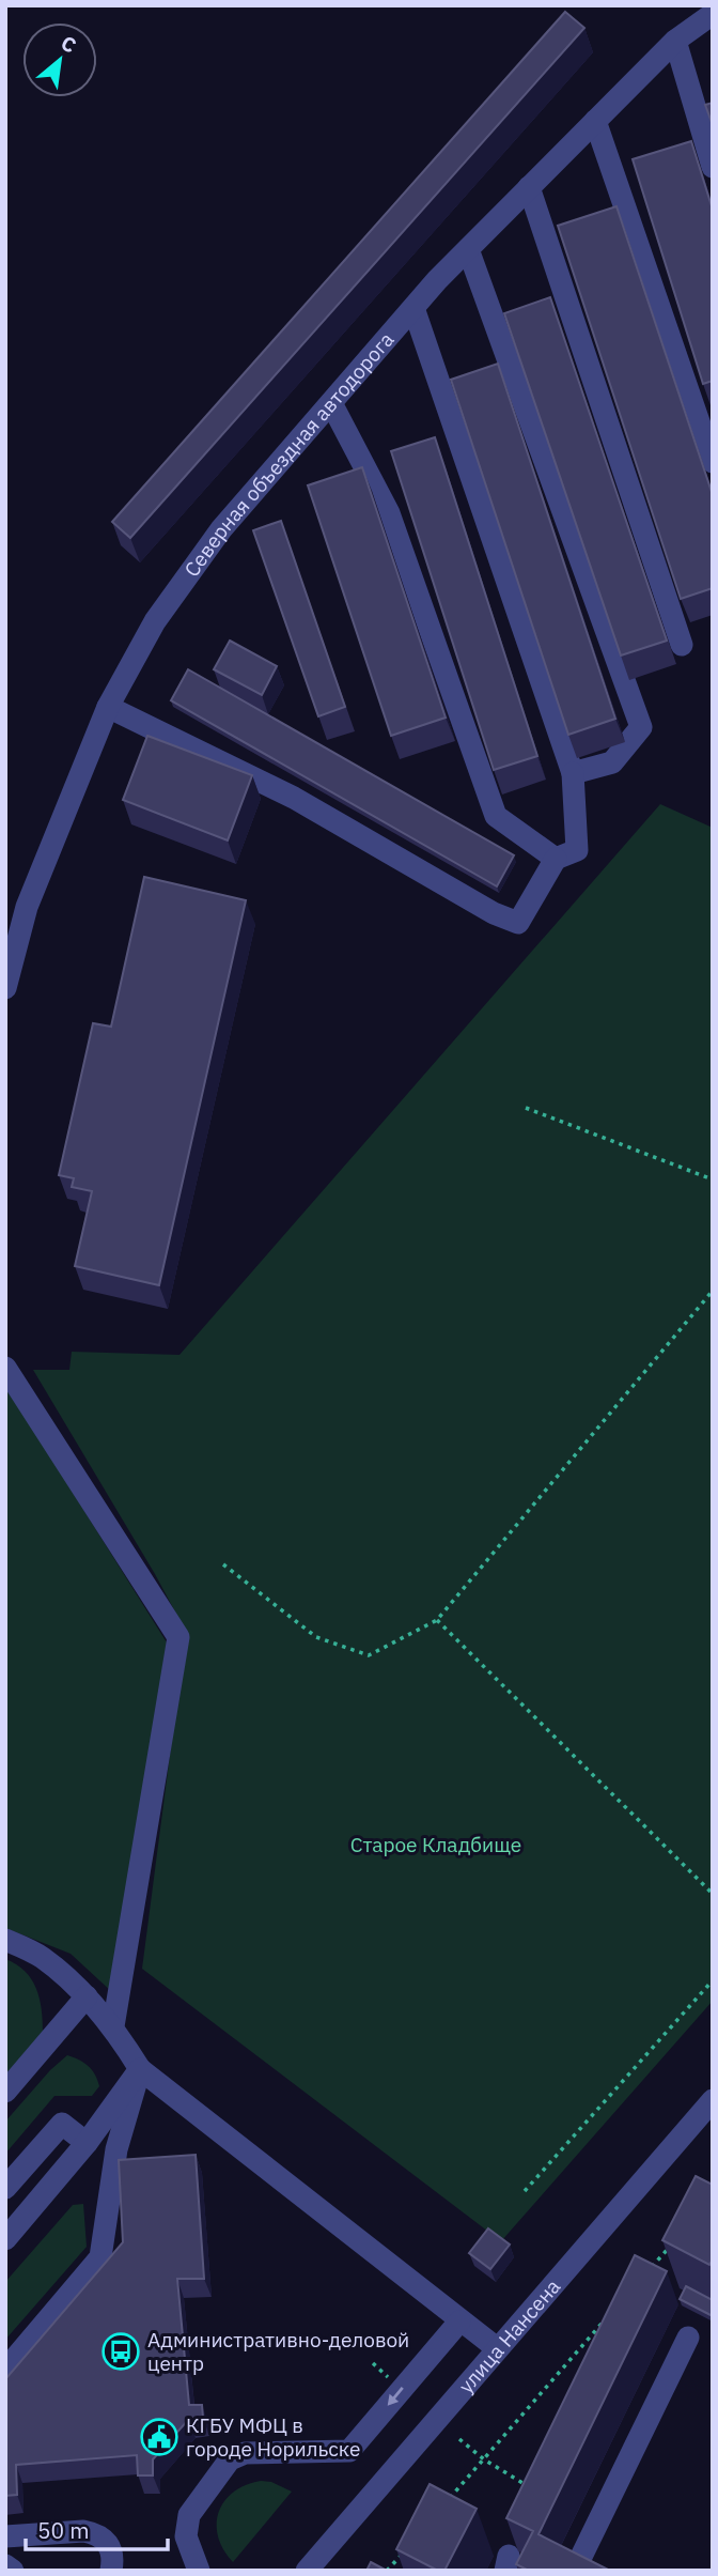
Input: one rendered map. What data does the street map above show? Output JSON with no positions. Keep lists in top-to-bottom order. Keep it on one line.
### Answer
{"streets":{"street":["Северная объездная автодорога","улица Нансена"]},"parks":["Старое Кладбище"],"places":{"bus stop":["Административно-деловой центр"],"public building":["КГБУ МФЦ в городе Норильске"]},"scale_bar":"50 m","north":"top right"}
